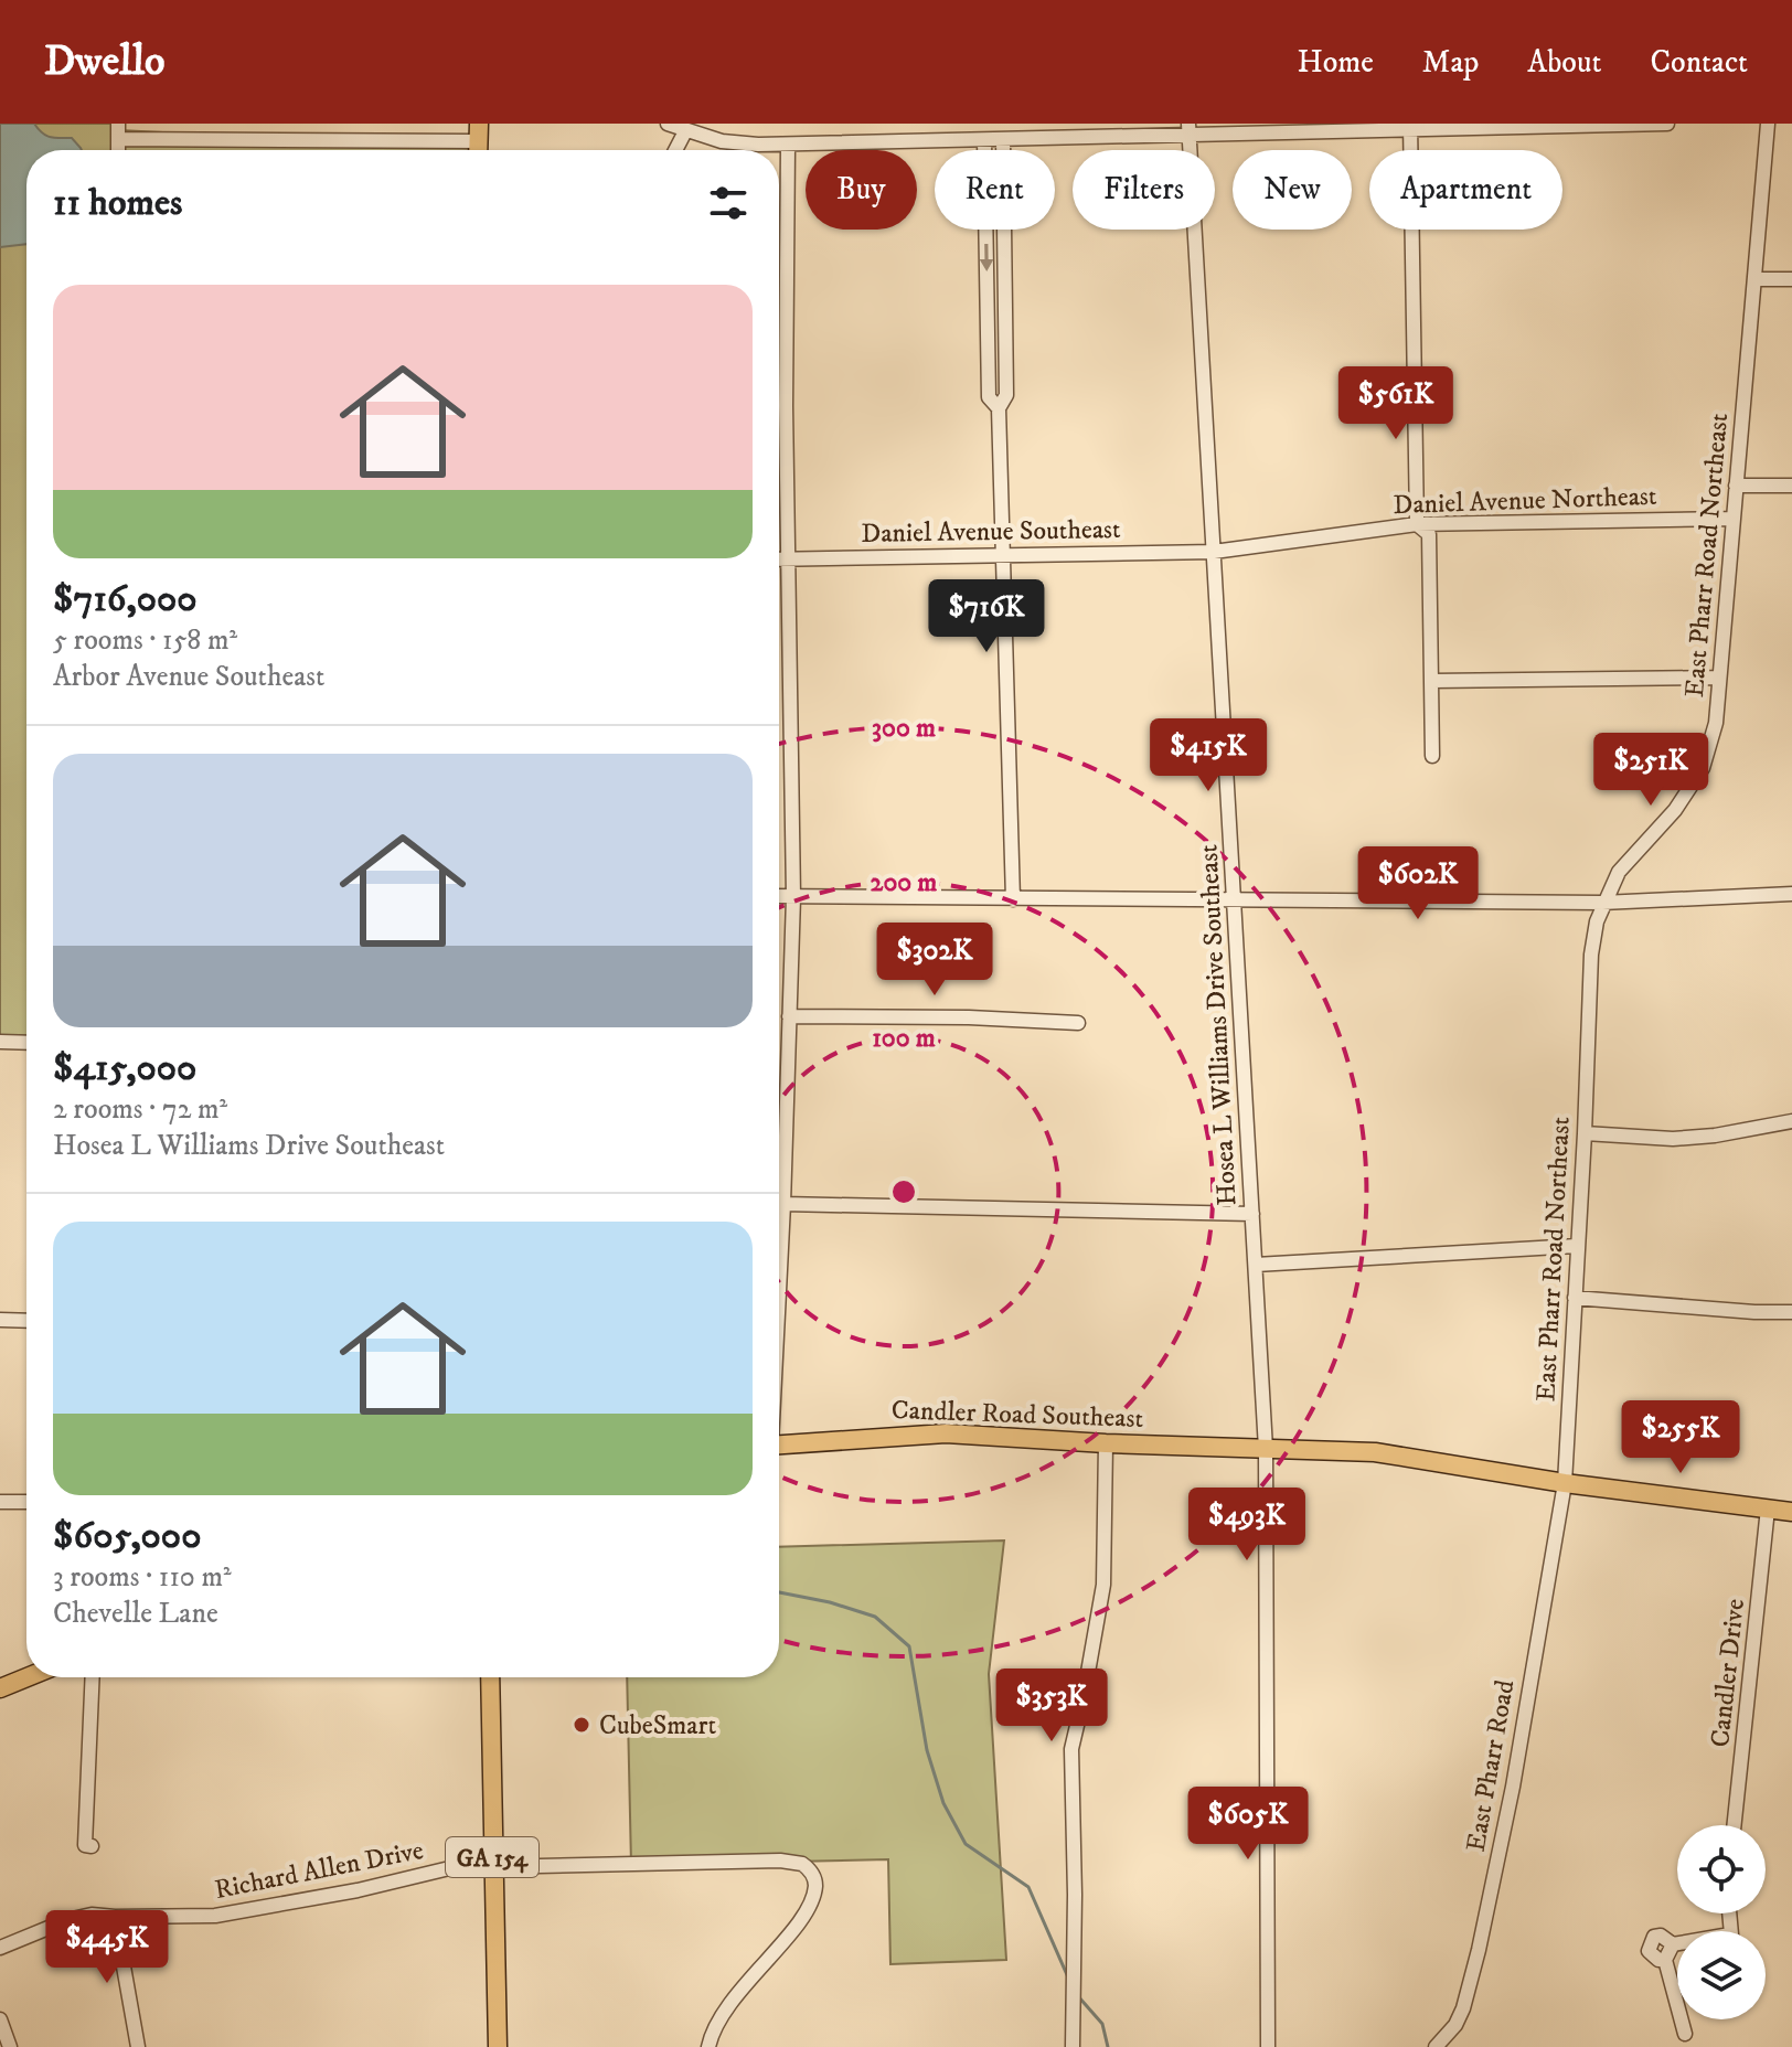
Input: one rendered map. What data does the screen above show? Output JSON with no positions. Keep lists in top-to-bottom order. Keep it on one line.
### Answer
{"streets":{"main road":["Candler Road Southeast","GA 154"],"street":["Daniel Avenue Northeast","Daniel Avenue Southeast","East Pharr Road Northeast","Hosea L Williams Drive Southeast","Candler Drive","East Pharr Road","Richard Allen Drive"]},"crossings":[["Daniel Avenue Northeast","Daniel Avenue Southeast"],["Daniel Avenue Northeast","East Pharr Road Northeast"],["Daniel Avenue Northeast","Hosea L Williams Drive Southeast"],["Daniel Avenue Southeast","Hosea L Williams Drive Southeast"],["East Pharr Road Northeast","Candler Road Southeast"],["East Pharr Road Northeast","East Pharr Road"],["Hosea L Williams Drive Southeast","Candler Road Southeast"],["Candler Road Southeast","Candler Drive"],["Candler Road Southeast","East Pharr Road"],["GA 154","Richard Allen Drive"]],"places":["CubeSmart"],"page":{"header":"Dwello","nav":["Home","Map","About","Contact"],"chip":["Buy","Rent","Filters","New","Apartment"],"heading":"11 homes","list":[{"name":"$716,000","note":"5 rooms · 158 m² · Arbor Avenue Southeast"},{"name":"$415,000","note":"2 rooms · 72 m² · Hosea L Williams Drive Southeast"},{"name":"$605,000","note":"3 rooms · 110 m² · Chevelle Lane"}],"price":["$561K","$716K","$415K","$251K","$602K","$302K","$255K","$493K","$353K","$605K","$445K"]},"rings":["300 m","200 m","100 m"]}
